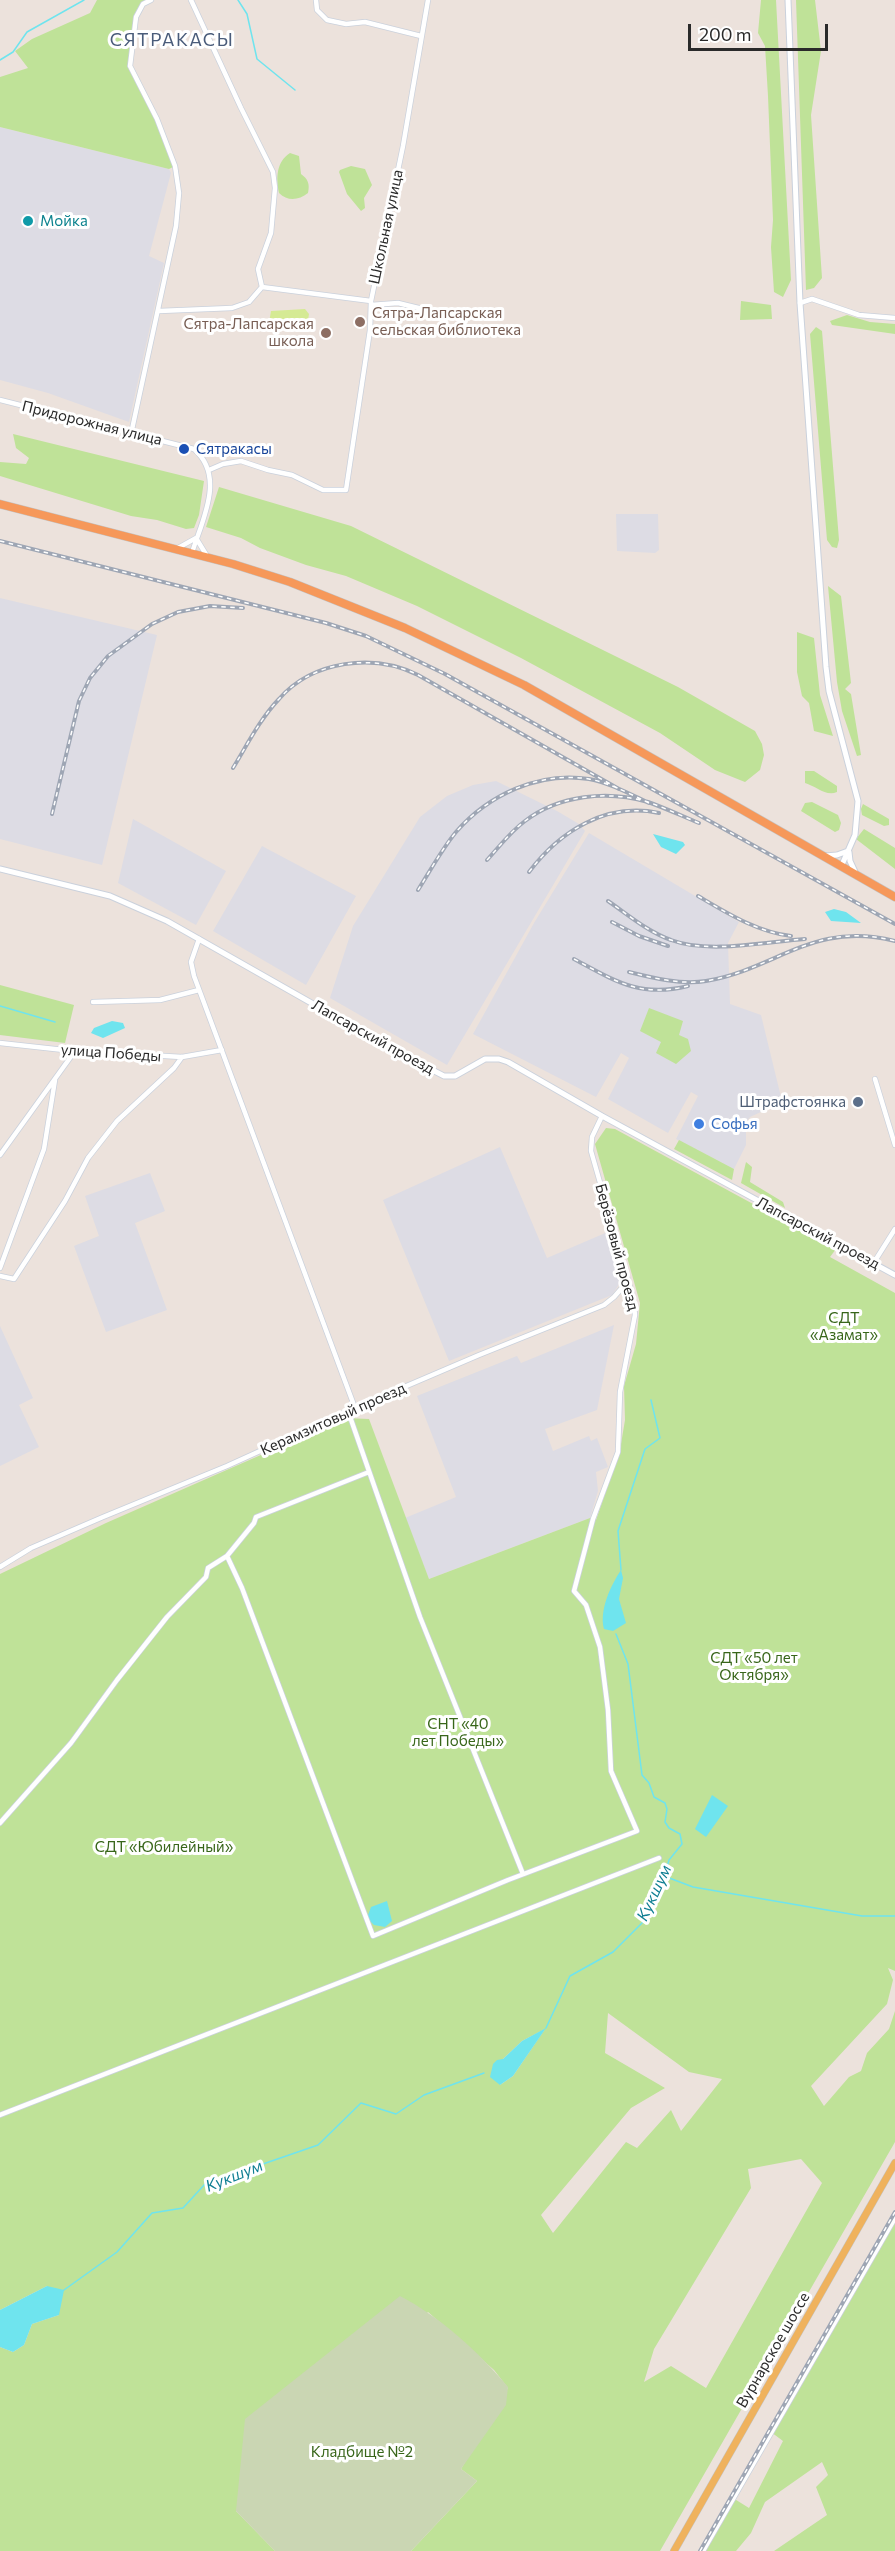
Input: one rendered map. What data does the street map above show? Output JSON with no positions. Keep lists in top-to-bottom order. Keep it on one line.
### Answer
{"streets":{"main road":["Вурнарское шоссе"],"street":["Школьная улица","Придорожная улица","Лапсарский проезд","улица Победы","Берёзовый проезд","Керамзитовый проезд"]},"crossings":[["Школьная улица","Придорожная улица"],["Лапсарский проезд","Берёзовый проезд"],["Берёзовый проезд","Керамзитовый проезд"]],"districts":["СЯТРАКАСЫ"],"water":["Кукшум"],"parks":["СДТ «Азамат»","СДТ «50 лет Октября»","СНТ «40 лет Победы»","СДТ «Юбилейный»","Кладбище №2"],"places":["Мойка","Сятра-Лапсарская сельская библиотека","Сятра-Лапсарская школа","Сятракасы","Штрафстоянка","Софья"],"scale_bar":"200 m"}
